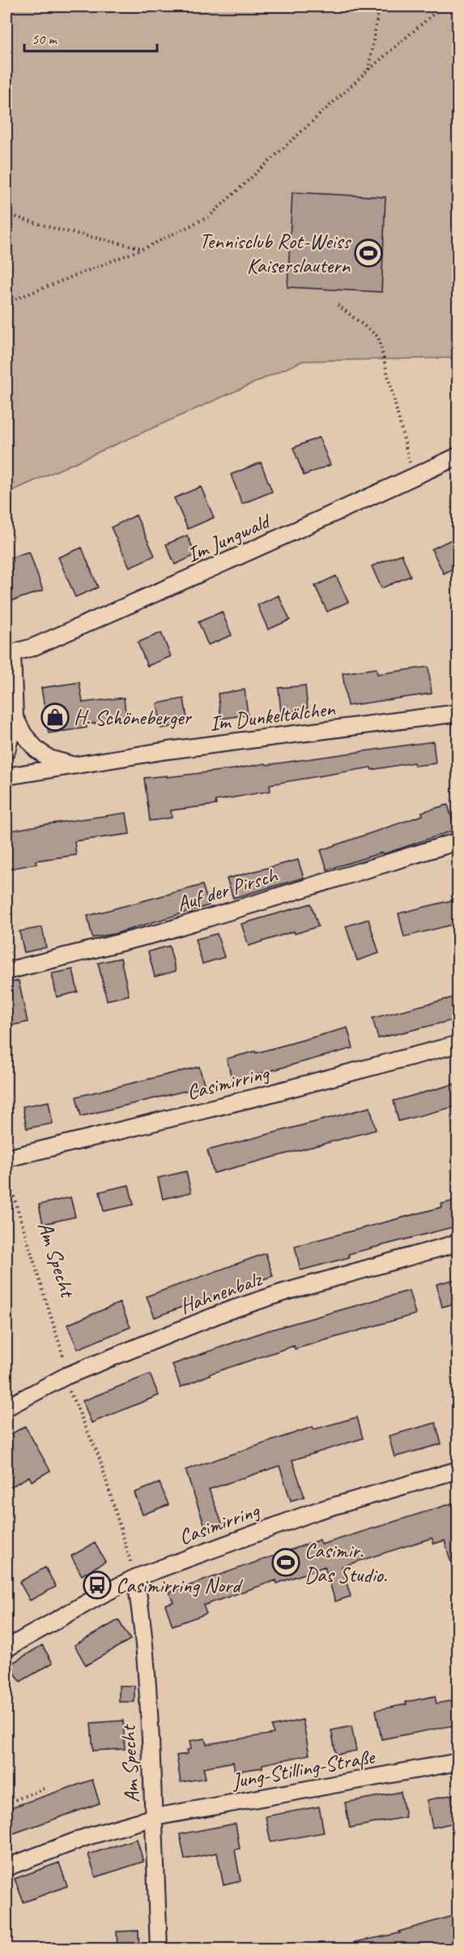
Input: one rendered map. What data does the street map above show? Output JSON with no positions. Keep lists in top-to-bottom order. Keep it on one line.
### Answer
{"streets":{"street":["Im Jungwald","Im Dunkeltälchen","Auf der Pirsch","Casimirring","Am Specht","Hahnenbalz","Jung-Stilling-Straße"]},"crossings":[["Im Jungwald","Im Dunkeltälchen"],["Casimirring","Am Specht"],["Am Specht","Jung-Stilling-Straße"]],"places":{"sports":["Tennisclub Rot-Weiss Kaiserslautern","Casimir. Das Studio."],"shop":["H. Schöneberger"],"bus stop":["Casimirring Nord"]},"scale_bar":"50 m"}
